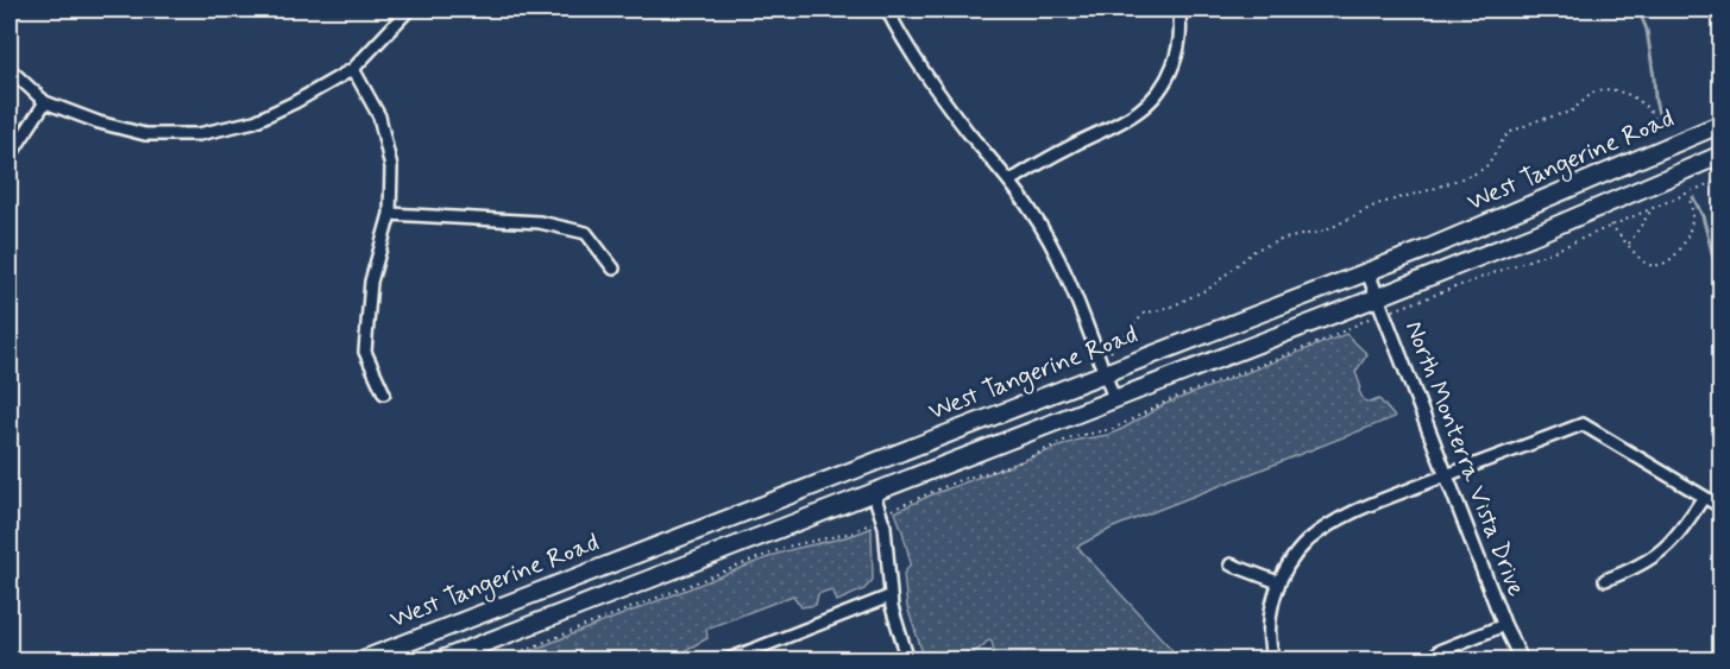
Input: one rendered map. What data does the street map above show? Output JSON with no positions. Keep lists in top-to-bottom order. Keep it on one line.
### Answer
{"streets":{"main road":["West Tangerine Road"],"street":["North Monterra Vista Drive"]},"crossings":[["West Tangerine Road","North Monterra Vista Drive"]]}
